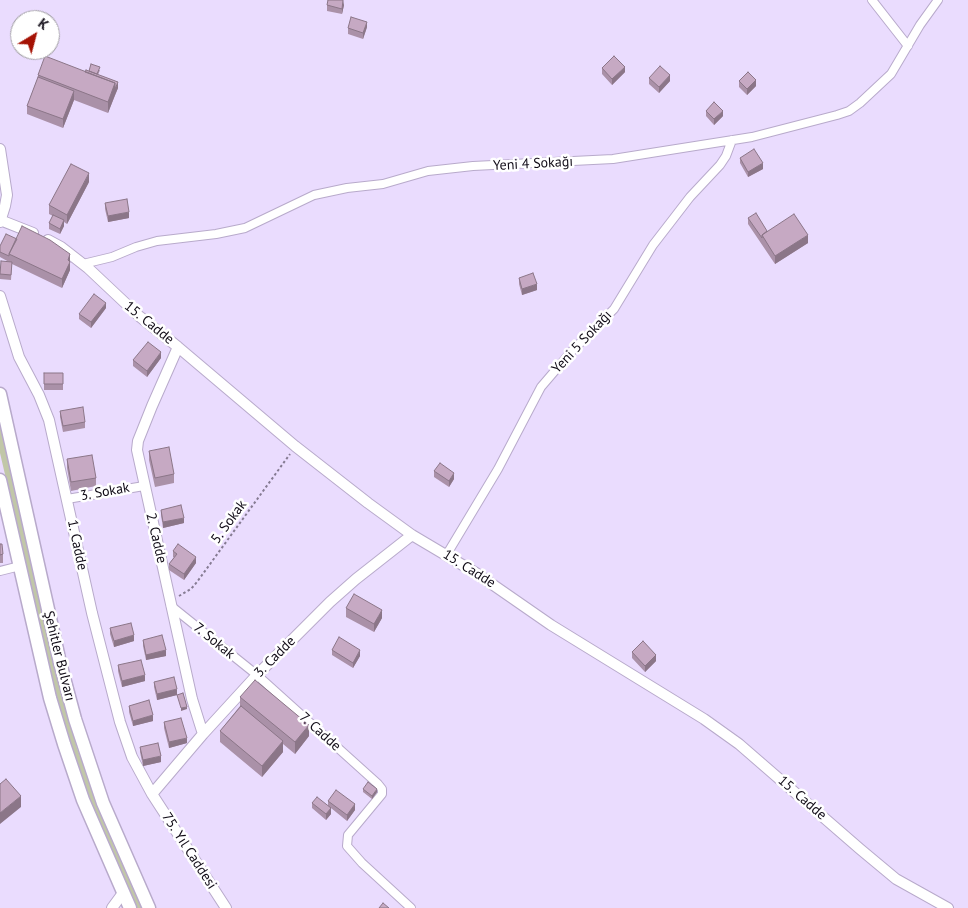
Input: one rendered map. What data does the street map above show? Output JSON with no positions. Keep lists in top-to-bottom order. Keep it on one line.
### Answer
{"streets":{"main road":["Şehitler Bulvarı"],"street":["Yeni 4 Sokağı","15. Cadde","Yeni 5 Sokağı","3. Sokak","2. Cadde","1. Cadde","7. Sokak","3. Cadde","7. Cadde","75. Yıl Caddesi"],"path":["5. Sokak"]},"crossings":[["Yeni 4 Sokağı","15. Cadde"],["Yeni 4 Sokağı","Yeni 5 Sokağı"],["15. Cadde","Yeni 5 Sokağı"],["15. Cadde","5. Sokak"],["15. Cadde","2. Cadde"],["15. Cadde","3. Cadde"],["3. Sokak","2. Cadde"],["3. Sokak","1. Cadde"],["5. Sokak","2. Cadde"],["5. Sokak","7. Sokak"],["2. Cadde","7. Sokak"],["2. Cadde","3. Cadde"],["1. Cadde","3. Cadde"],["1. Cadde","75. Yıl Caddesi"],["7. Sokak","3. Cadde"],["7. Sokak","7. Cadde"],["3. Cadde","7. Cadde"],["3. Cadde","75. Yıl Caddesi"]],"north":"top right"}
